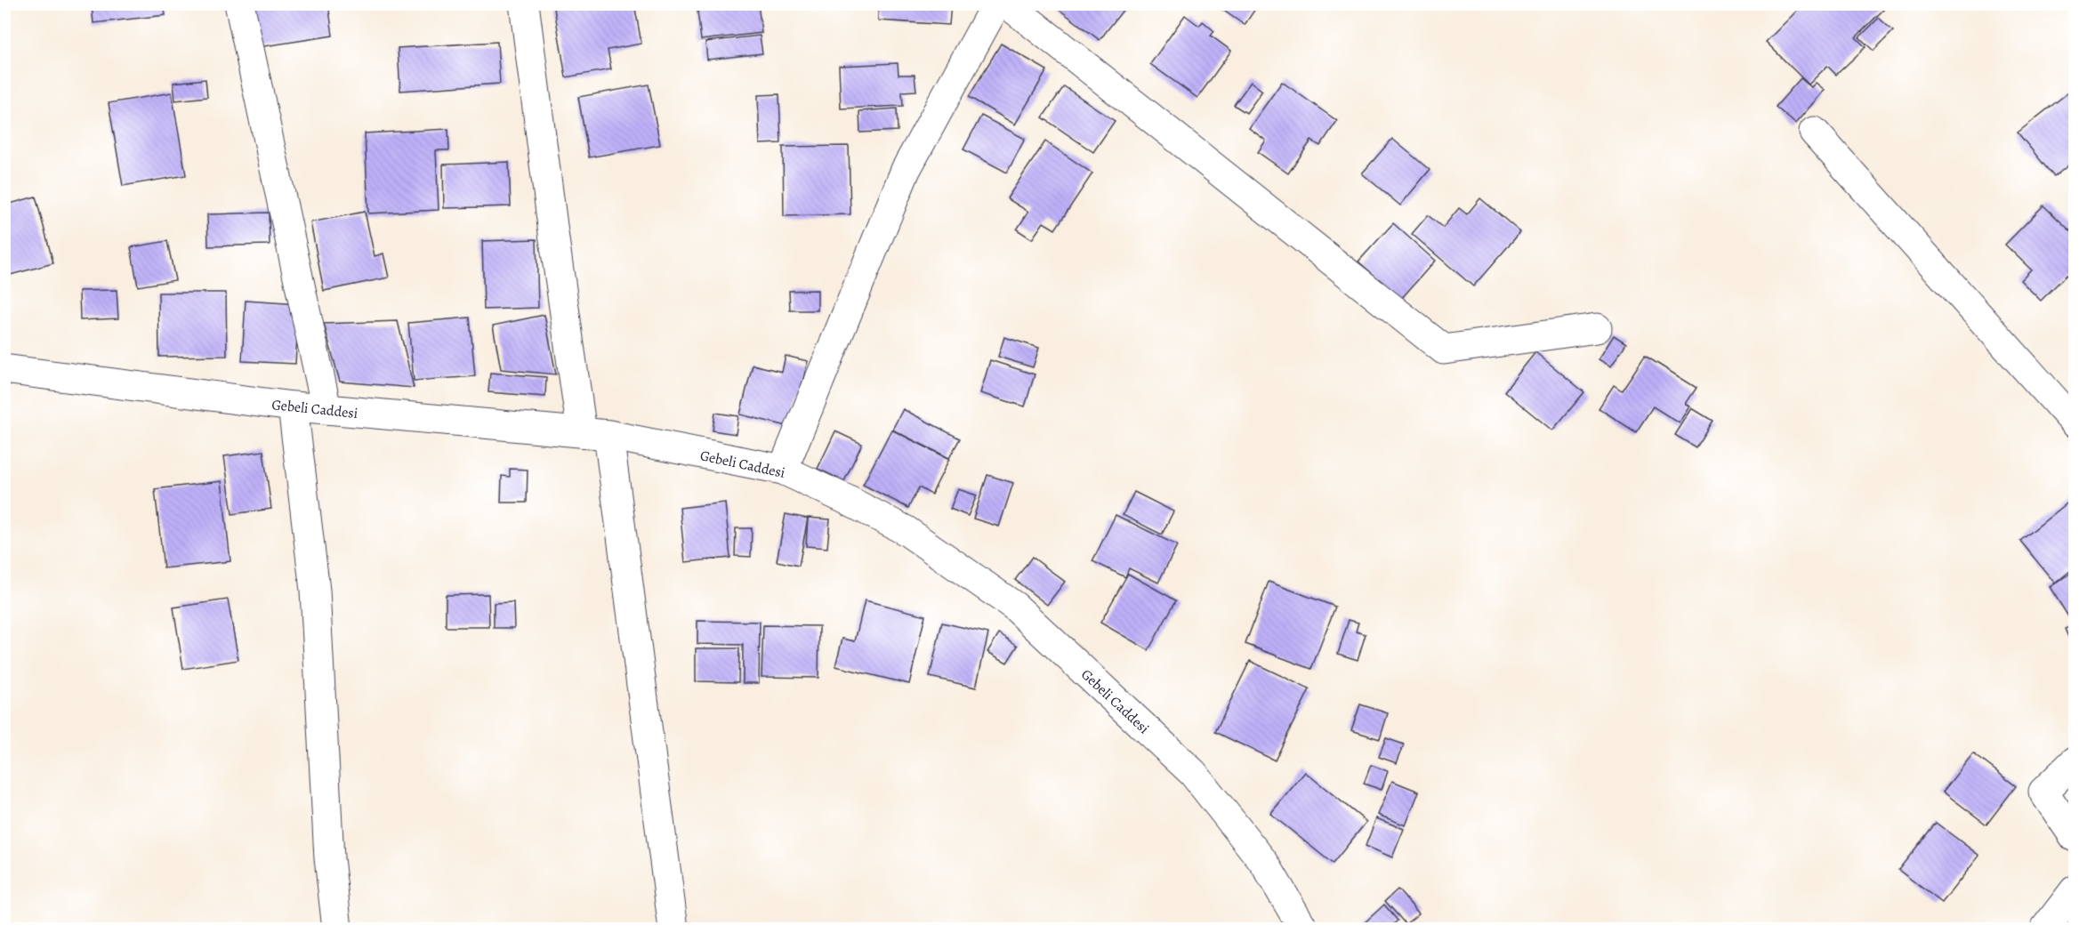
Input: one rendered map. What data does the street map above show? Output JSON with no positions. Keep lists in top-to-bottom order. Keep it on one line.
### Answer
{"streets":{"street":["Gebeli Caddesi"]}}
